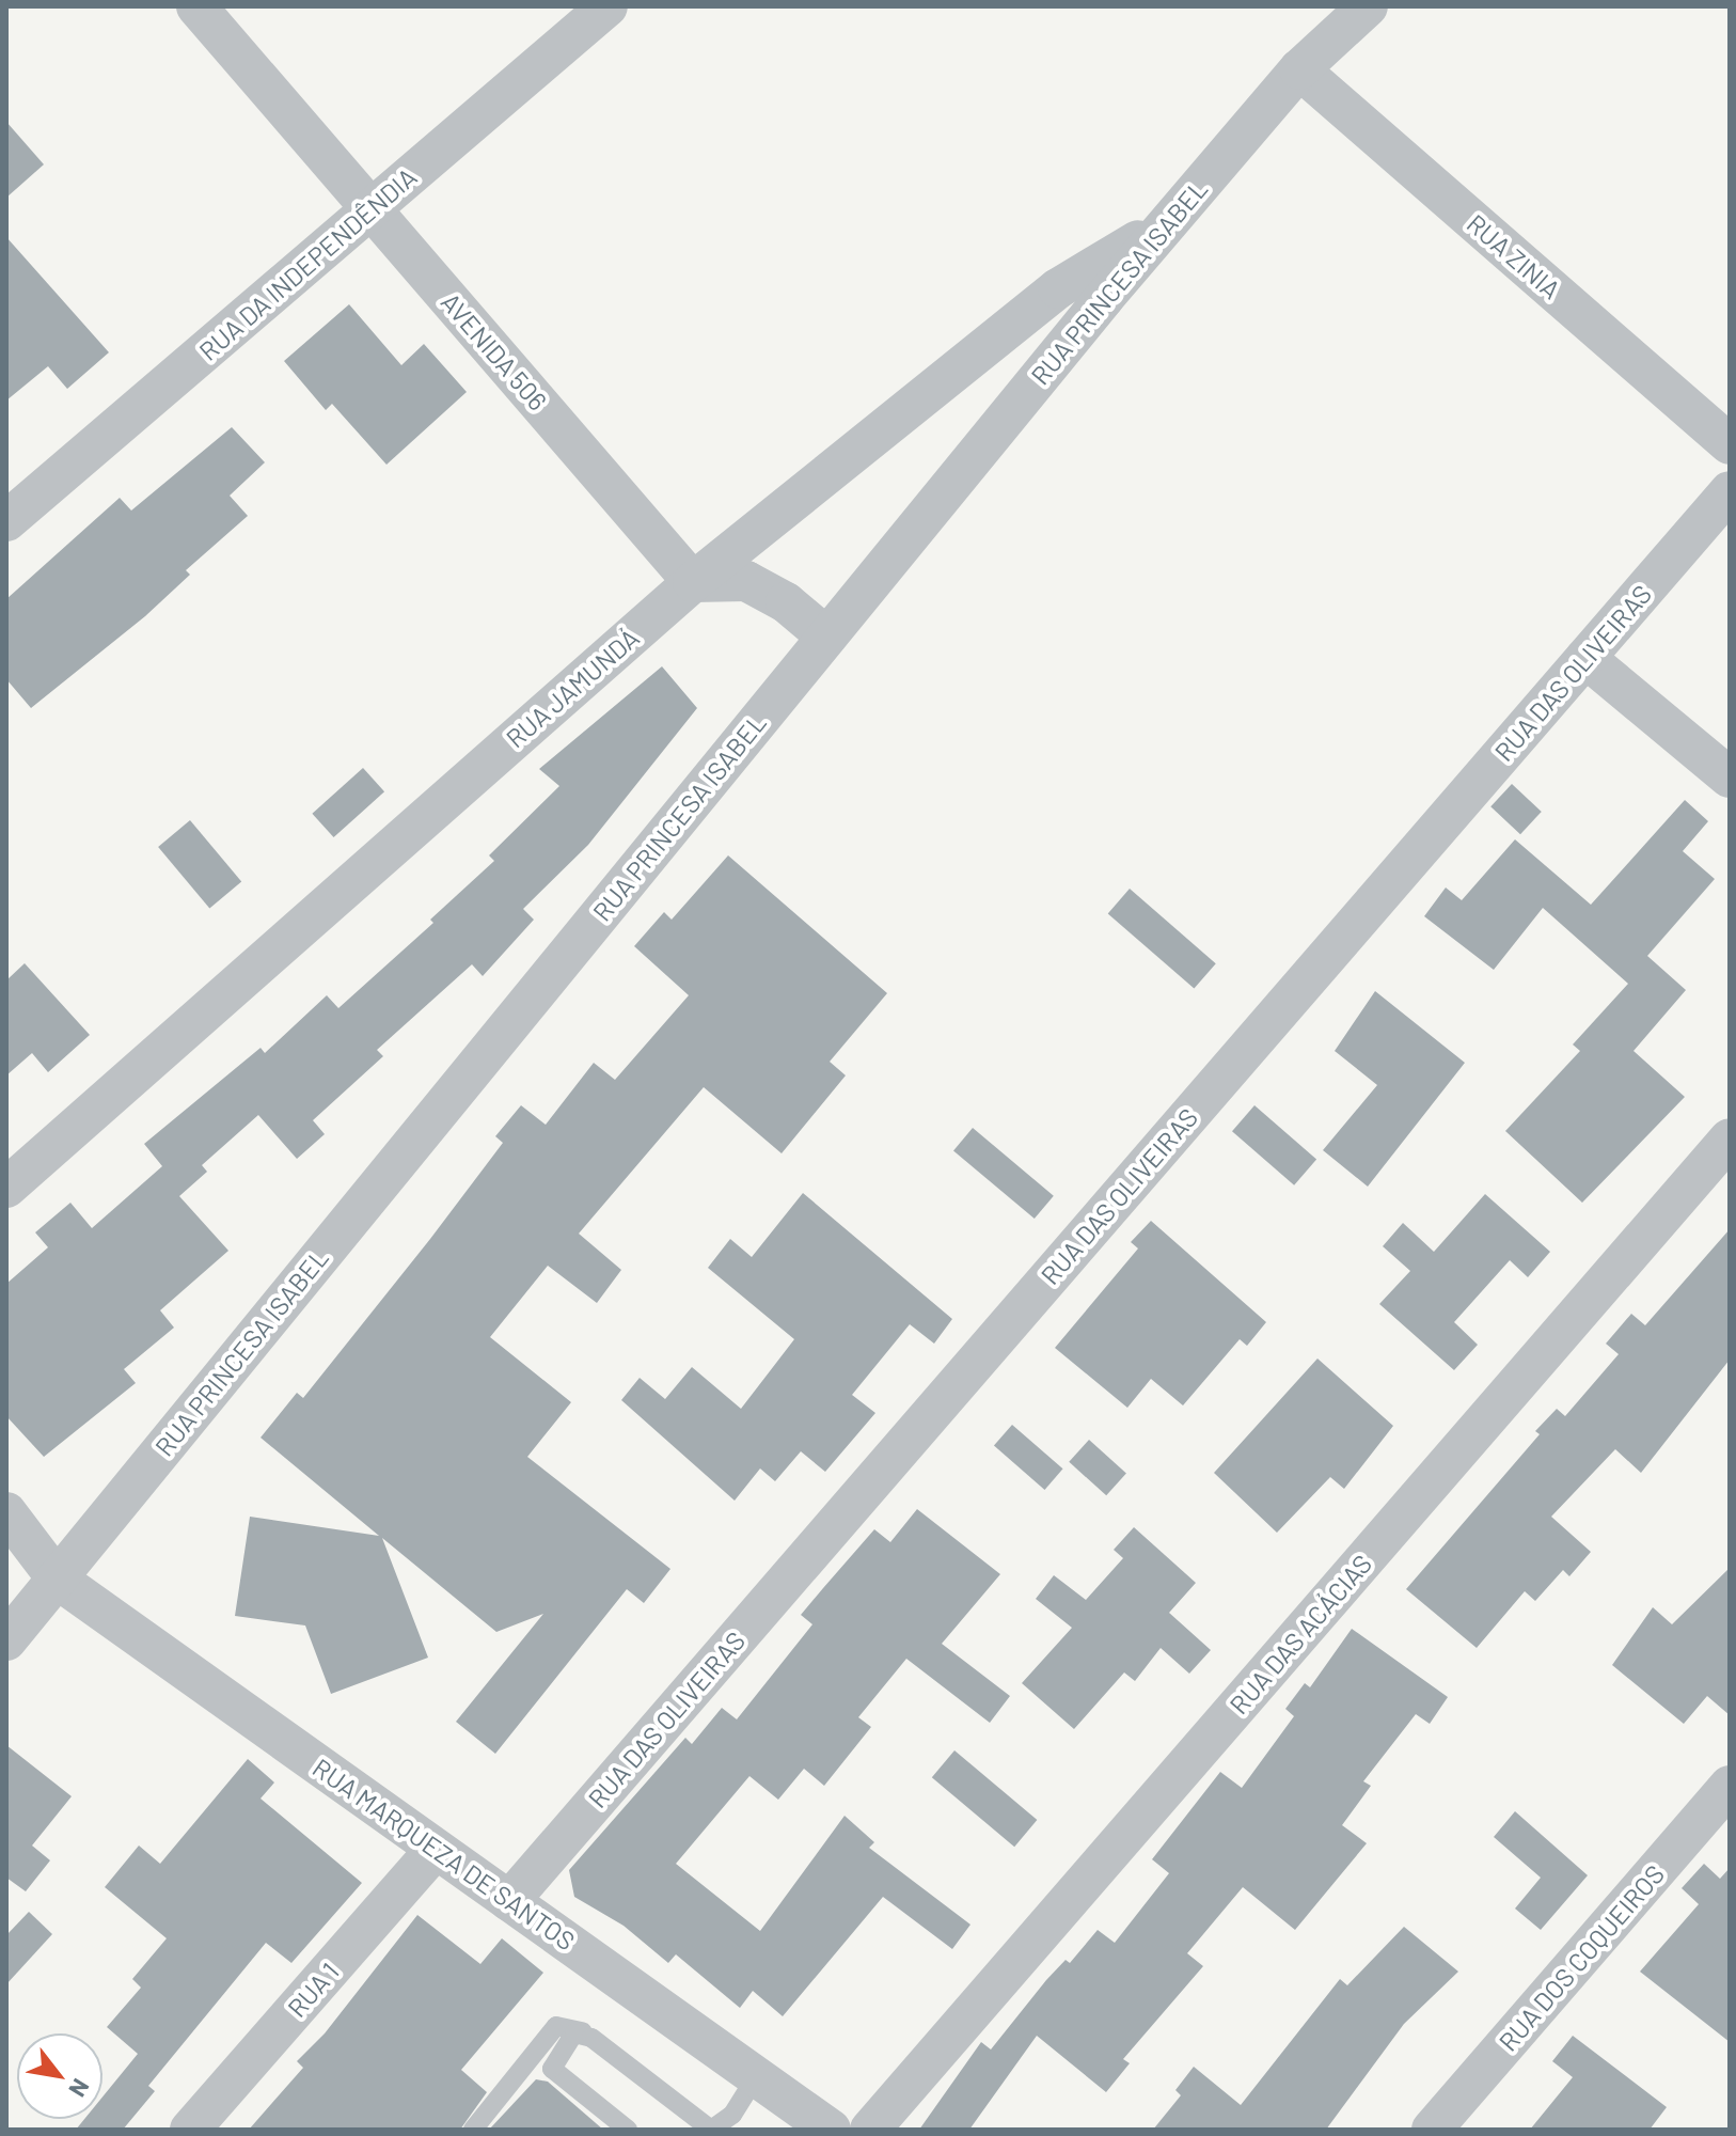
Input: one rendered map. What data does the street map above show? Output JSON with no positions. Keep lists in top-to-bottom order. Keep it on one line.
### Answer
{"streets":{"street":["RUA ZINIA","RUA DA INDEPENDÊNDIA","RUA PRINCESA ISABEL","AVENIDA 506","RUA DAS OLIVEIRAS","RUA JAMUNDÁ","RUA DAS ACÁCIAS","RUA MARQUEZA DE SANTOS","RUA DOS COQUEIROS","RUA 1"]},"crossings":[["RUA ZINIA","RUA PRINCESA ISABEL"],["RUA DA INDEPENDÊNDIA","AVENIDA 506"],["RUA PRINCESA ISABEL","RUA JAMUNDÁ"],["RUA PRINCESA ISABEL","RUA MARQUEZA DE SANTOS"],["AVENIDA 506","RUA JAMUNDÁ"],["RUA DAS OLIVEIRAS","RUA MARQUEZA DE SANTOS"],["RUA MARQUEZA DE SANTOS","RUA 1"]],"north":"bottom right"}
